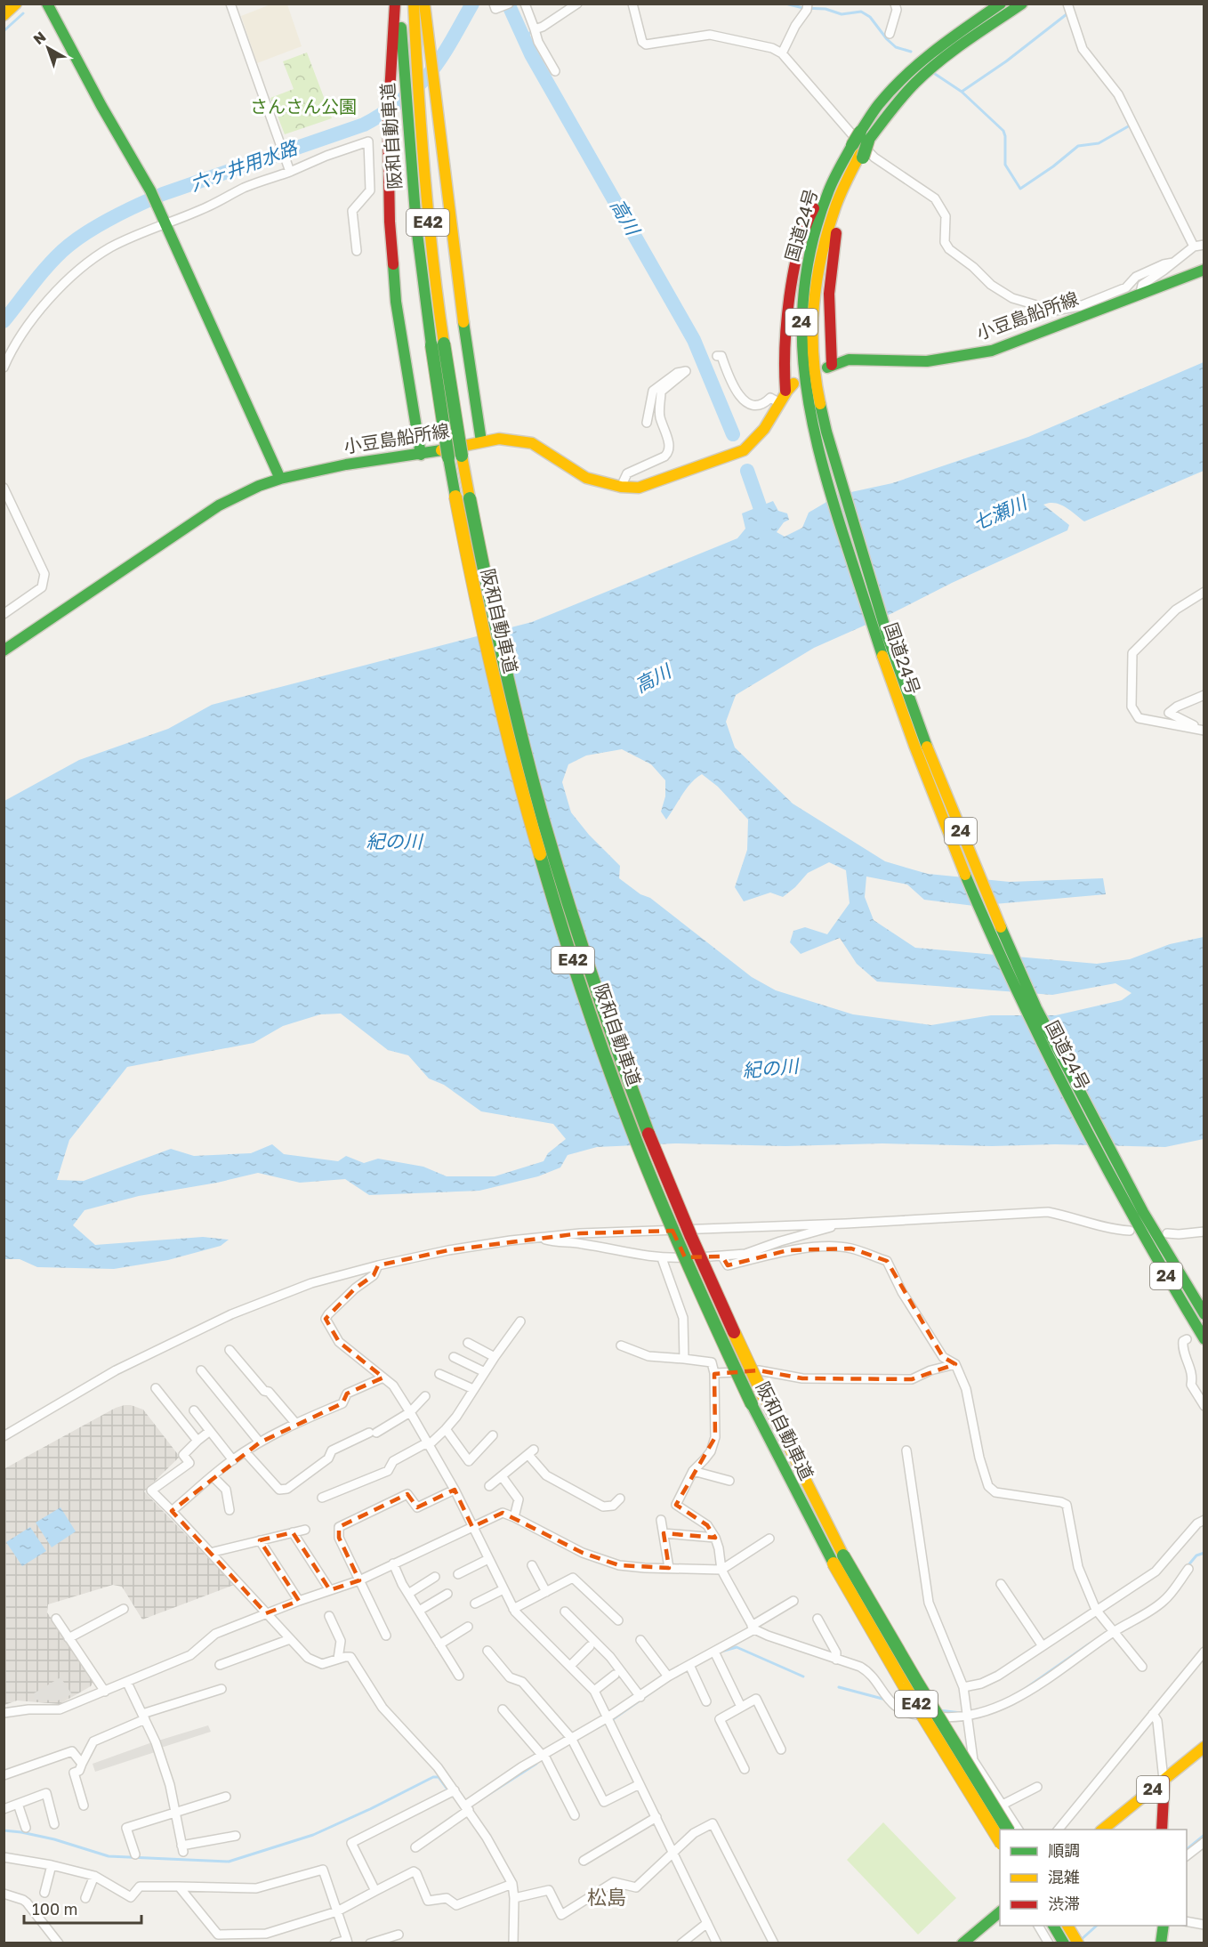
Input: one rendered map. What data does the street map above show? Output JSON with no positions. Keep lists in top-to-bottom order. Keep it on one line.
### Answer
{"streets":{"main road":["阪和自動車道","E42","国道24号","小豆島船所線","24"]},"crossings":[["国道24号","小豆島船所線"],["国道24号","24"]],"districts":["松島"],"water":["六ヶ井用水路","高川","七瀬川","紀の川"],"parks":["さんさん公園"],"legend":["順調","混雑","渋滞"],"scale_bar":"100 m","north":"top left"}
